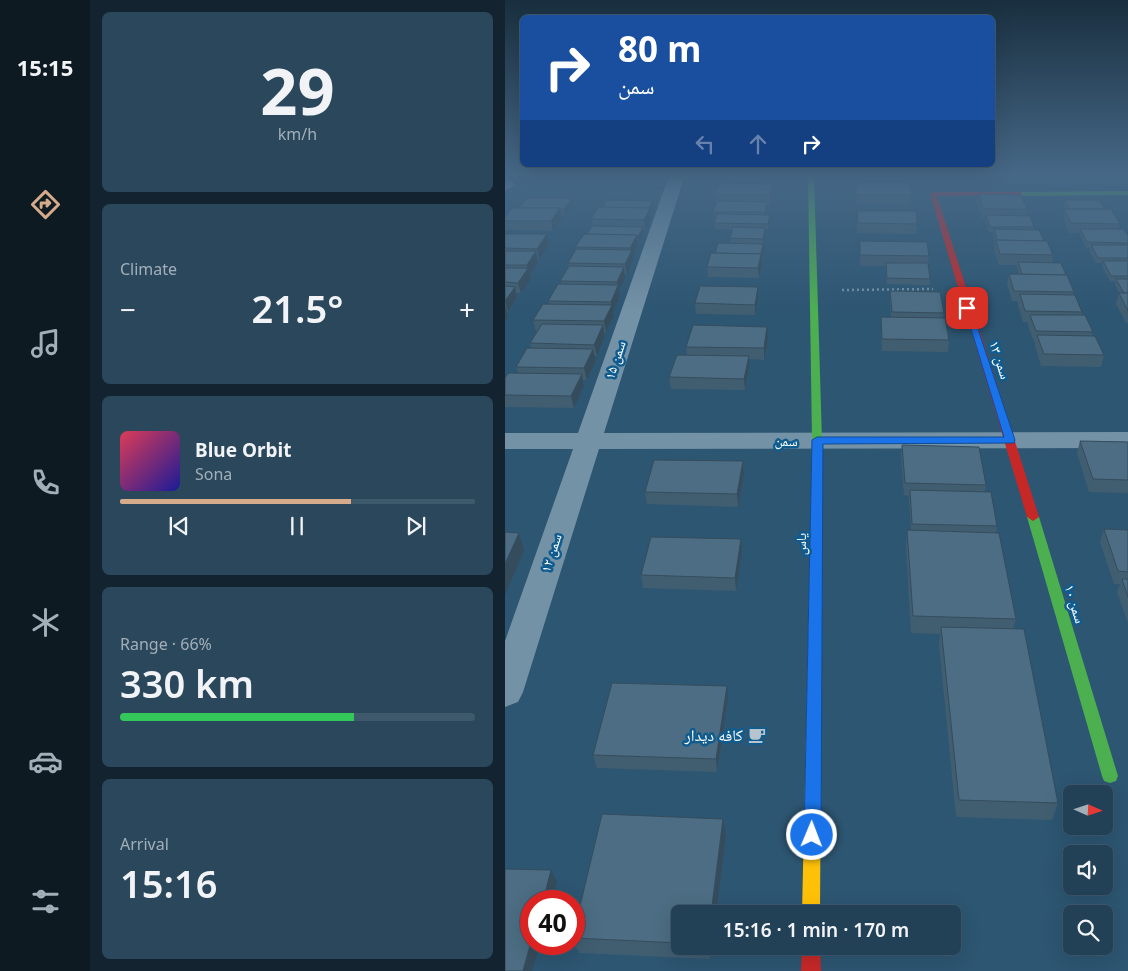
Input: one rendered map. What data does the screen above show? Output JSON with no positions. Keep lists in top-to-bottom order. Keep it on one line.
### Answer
{"streets":{"street":["سمن ۱۵","سمن ۱۳","سمن","یاس","سمن ۱۲","سمن ۱۰"]},"crossings":[["سمن ۱۵","سمن"],["سمن ۱۵","سمن ۱۲"],["سمن ۱۳","سمن"],["سمن ۱۳","سمن ۱۰"],["سمن","یاس"],["سمن","سمن ۱۲"],["سمن","سمن ۱۰"]],"places":{"cafe":["کافه دیدار"]},"north":"right","page":{"tabs":"15:15","tile":[["29","km/h"],"Climate",["Range · 66%","330 km"],["Arrival","15:16"]],"turn":["80 m","سمن"],"heat":["−","21.5°","+"],"song":["Blue Orbit","Sona"],"limit":"40","trip":"15:16 · 1 min · 170 m"}}
